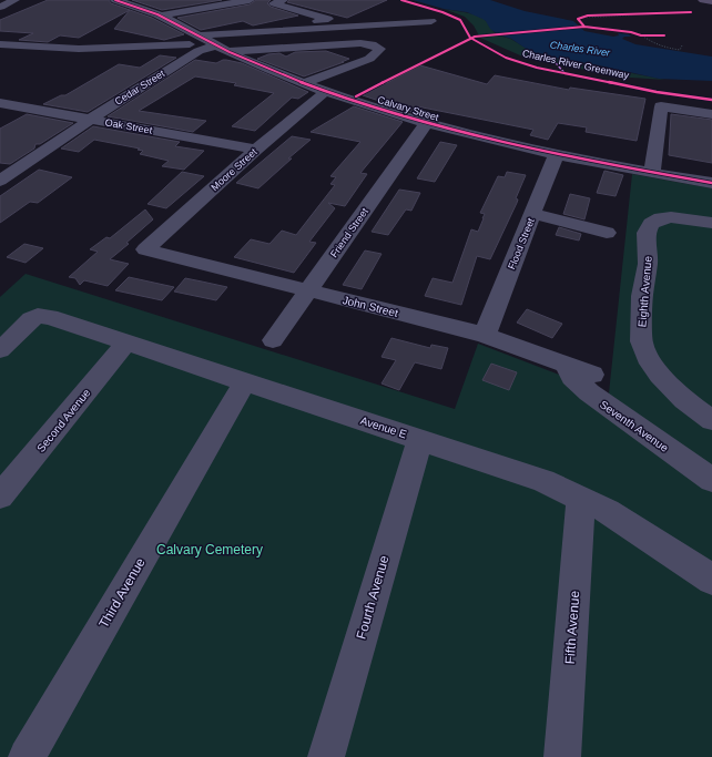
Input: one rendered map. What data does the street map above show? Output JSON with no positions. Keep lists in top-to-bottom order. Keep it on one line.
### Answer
{"streets":{"street":["Cedar Street","Calvary Street","Oak Street","Moore Street","Friend Street","Flood Street","Eighth Avenue","John Street","Second Avenue","Seventh Avenue","Avenue E","Third Avenue","Fourth Avenue","Fifth Avenue"],"cycle path":["Charles River Greenway"]},"crossings":[["Cedar Street","Calvary Street"],["Cedar Street","Oak Street"],["Calvary Street","Moore Street"],["Calvary Street","Friend Street"],["Calvary Street","Flood Street"],["Oak Street","Moore Street"],["Moore Street","John Street"],["Friend Street","John Street"],["Flood Street","John Street"],["John Street","Seventh Avenue"],["Second Avenue","Avenue E"],["Avenue E","Third Avenue"],["Avenue E","Fourth Avenue"],["Avenue E","Fifth Avenue"]],"water":["Charles River"],"parks":["Calvary Cemetery"]}
